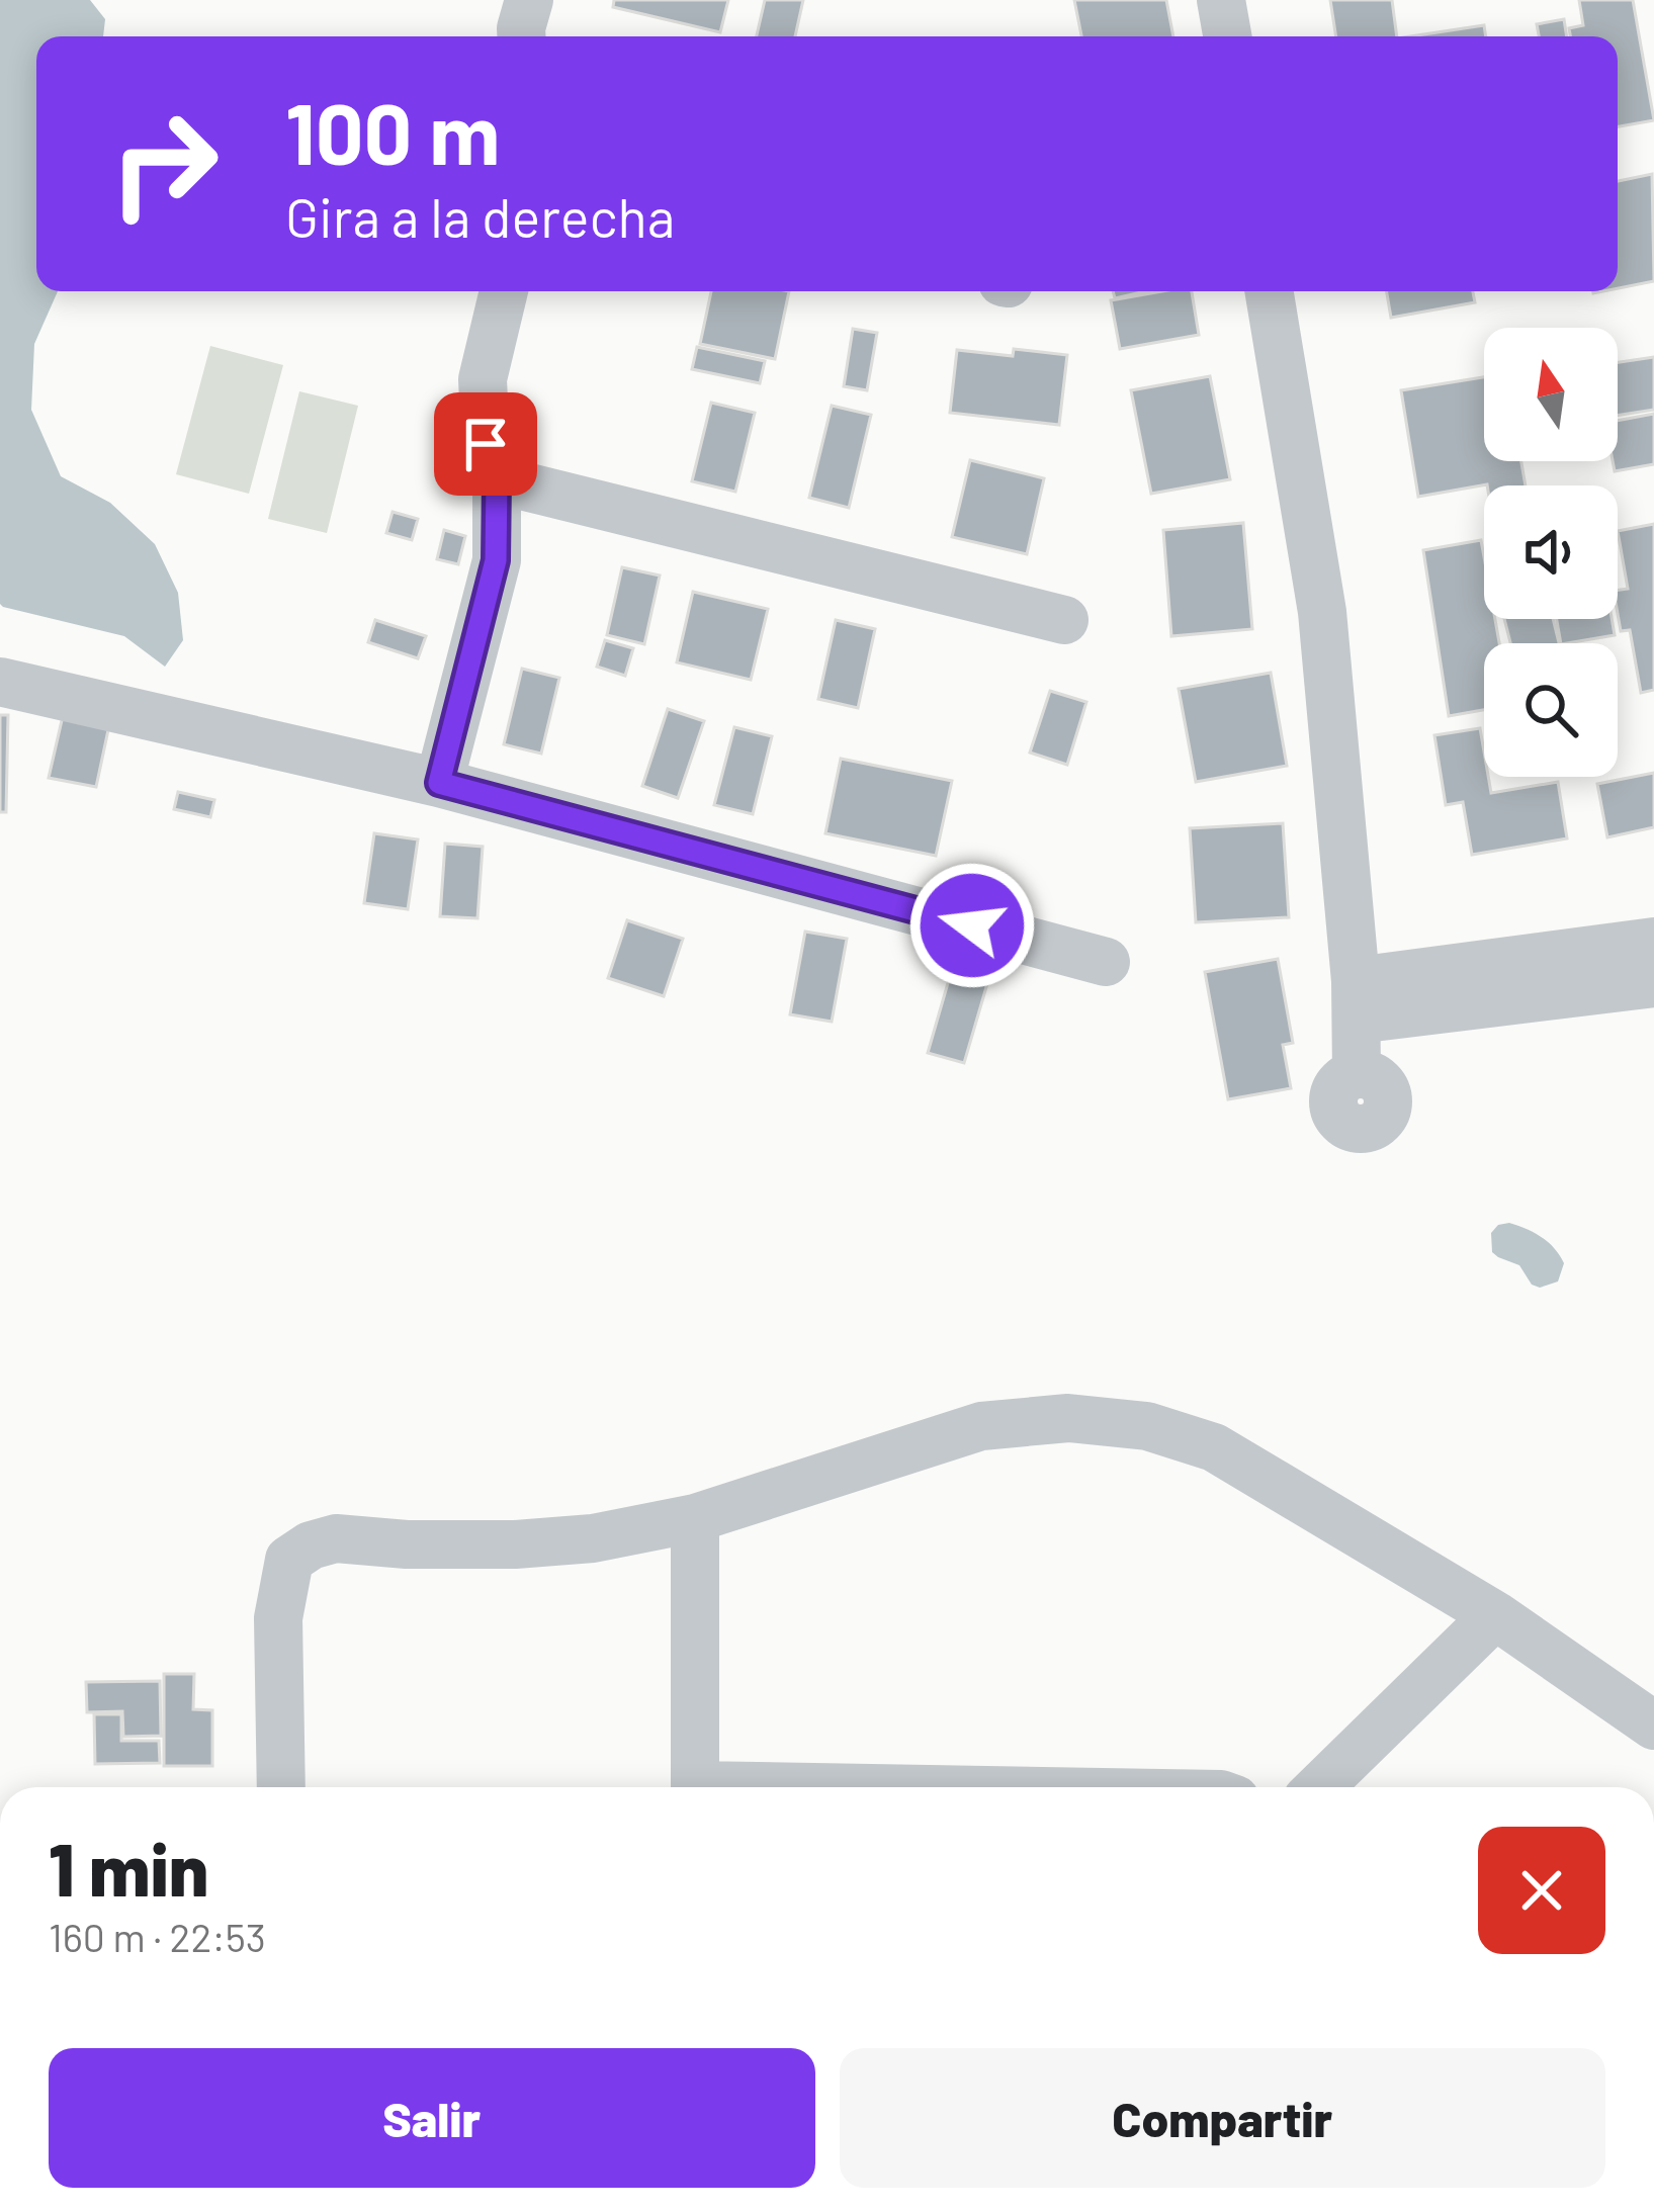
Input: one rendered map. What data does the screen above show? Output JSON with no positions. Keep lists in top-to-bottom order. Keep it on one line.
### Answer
{"north":"top","page":{"turn":["100 m","Gira a la derecha"],"heading":["1 min","160 m · 22:53"],"buttons":["Salir","Compartir"]}}
